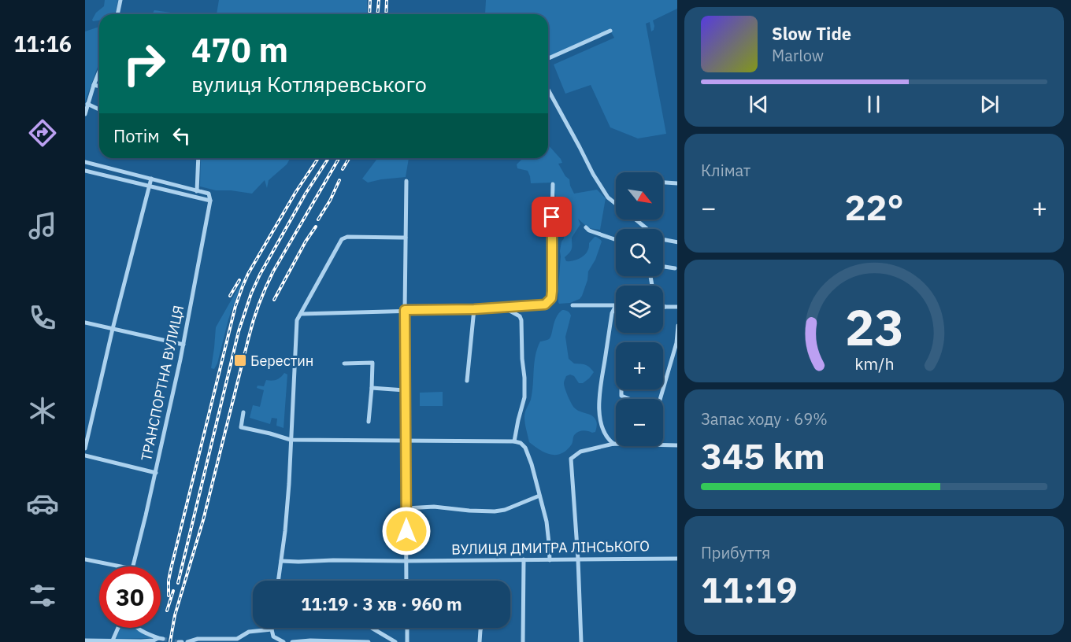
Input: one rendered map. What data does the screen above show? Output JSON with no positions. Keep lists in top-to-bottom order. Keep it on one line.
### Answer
{"streets":{"street":["ТРАНСПОРТНА ВУЛИЦЯ","ВУЛИЦЯ ДМИТРА ЛІНСЬКОГО"]},"places":{"transit":["Берестин"]},"north":"bottom right","page":{"tabs":"11:16","turn":["470 m","вулиця Котляревського"],"song":["Slow Tide","Marlow"],"then":"Потім","tile":["Клімат",["Запас ходу · 69%","345 km"],["Прибуття","11:19"]],"map_buttons":["+","−"],"heat":["−","22°","+"],"limit":"30","trip":"11:19 · 3 хв · 960 m","gauge":["23","km/h"]}}
